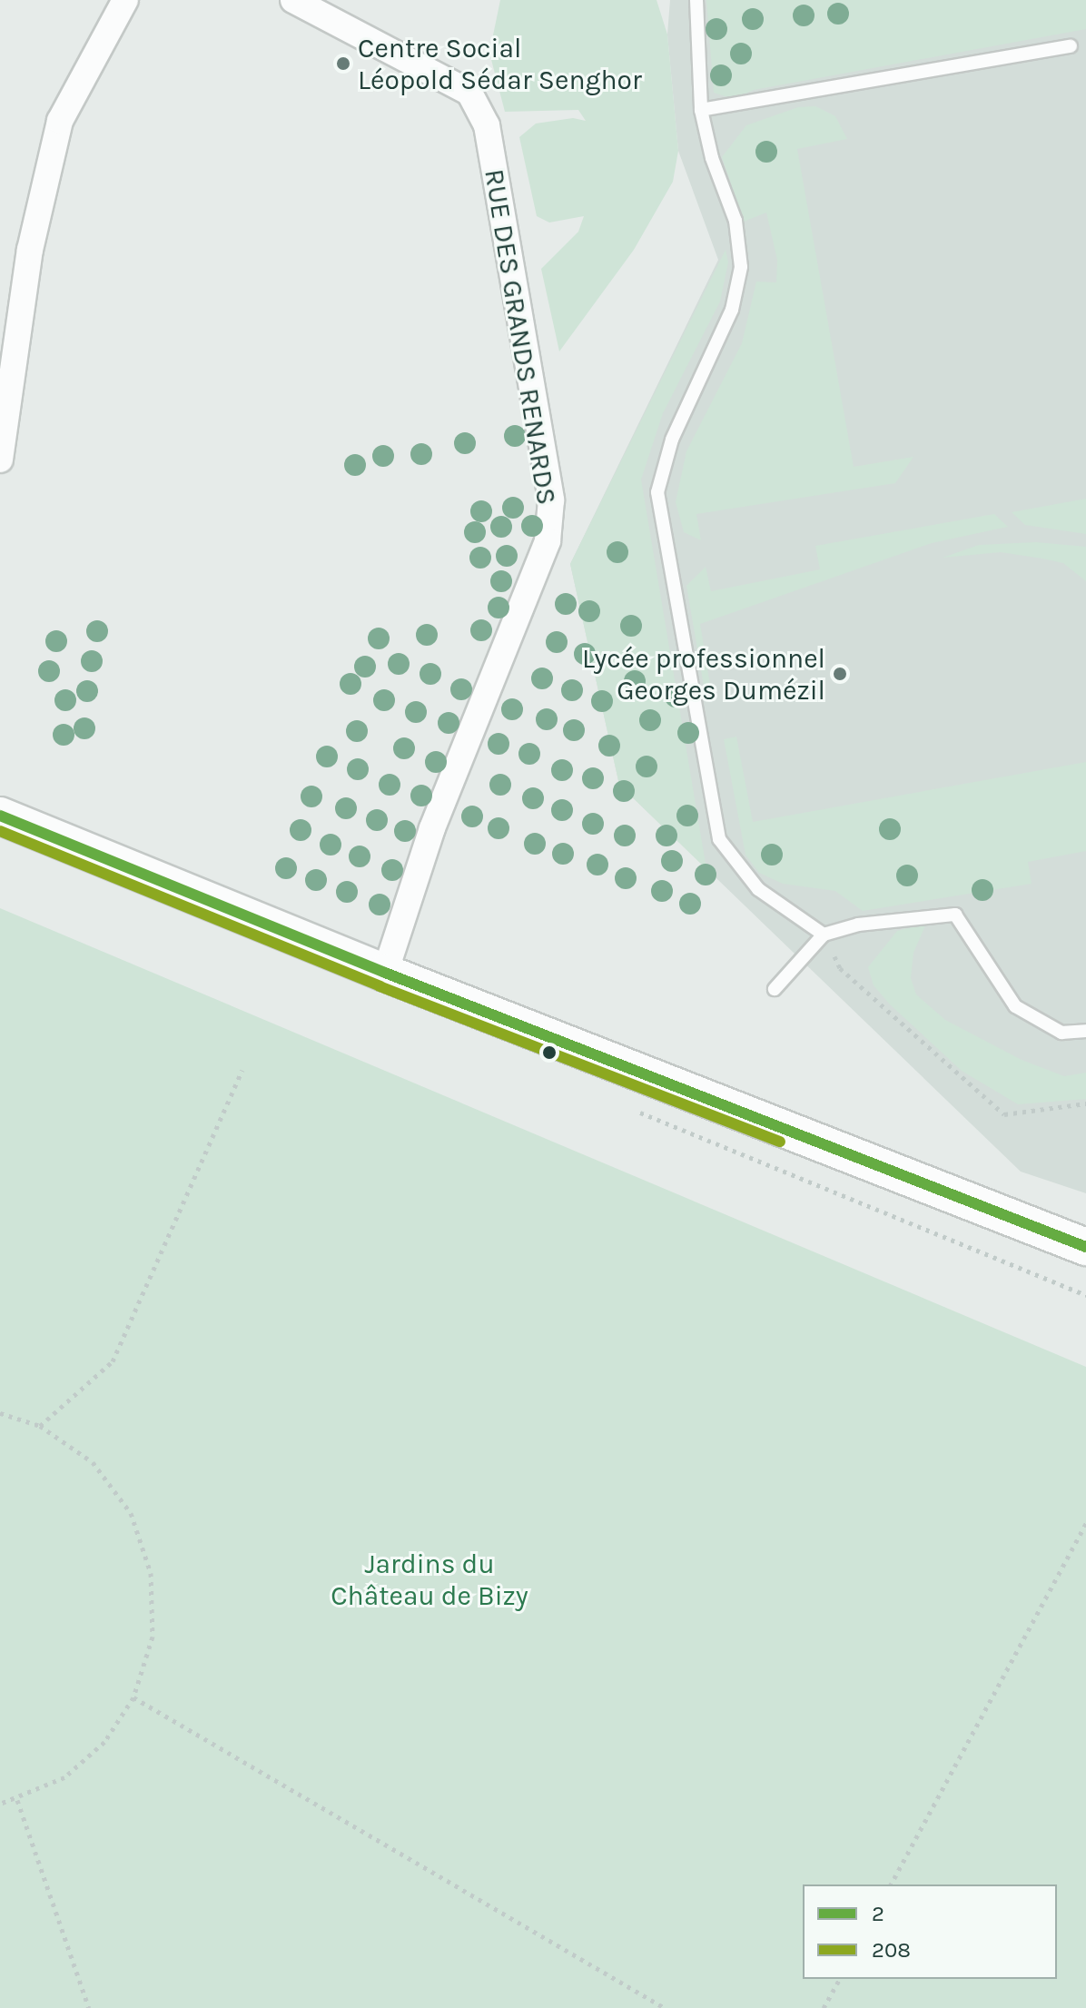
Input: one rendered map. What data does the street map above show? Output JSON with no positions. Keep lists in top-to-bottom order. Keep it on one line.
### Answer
{"streets":{"street":["RUE DES GRANDS RENARDS"]},"parks":["Jardins du Château de Bizy"],"places":["Centre Social Léopold Sédar Senghor","Lycée professionnel Georges Dumézil"],"lines":["transit line 2","transit line 208"],"legend":["2","208"]}
